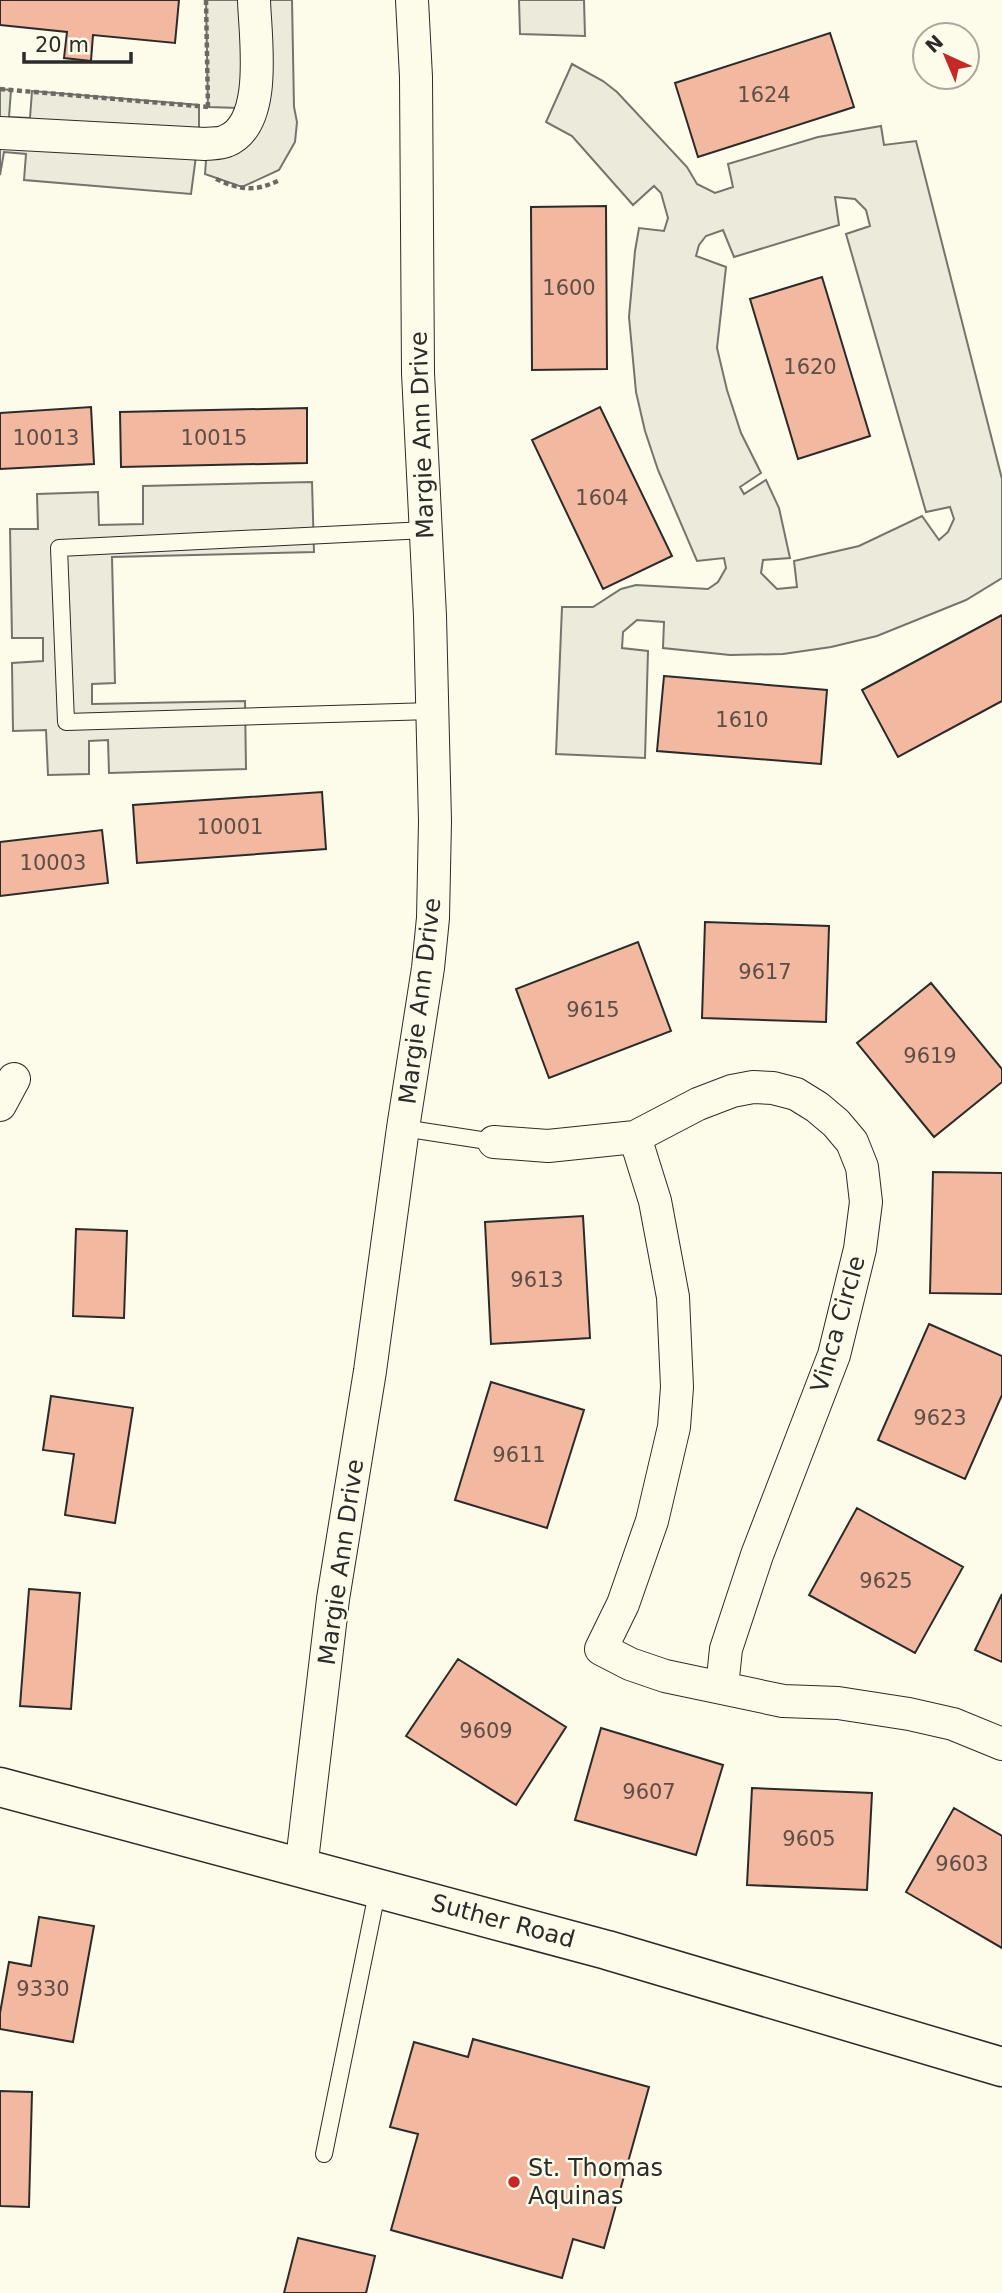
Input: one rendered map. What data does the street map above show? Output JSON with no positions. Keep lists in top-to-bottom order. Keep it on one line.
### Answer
{"streets":{"street":["Margie Ann Drive","Vinca Circle","Suther Road"]},"crossings":[["Margie Ann Drive","Vinca Circle"],["Margie Ann Drive","Suther Road"]],"places":["St. Thomas Aquinas"],"house_numbers":["1624","1600","1620","10013","10015","1604","1610","10001","10003","9617","9615","9619","9613","9623","9611","9625","9609","9607","9605","9603","9330"],"scale_bar":"20 m","north":"top left"}
